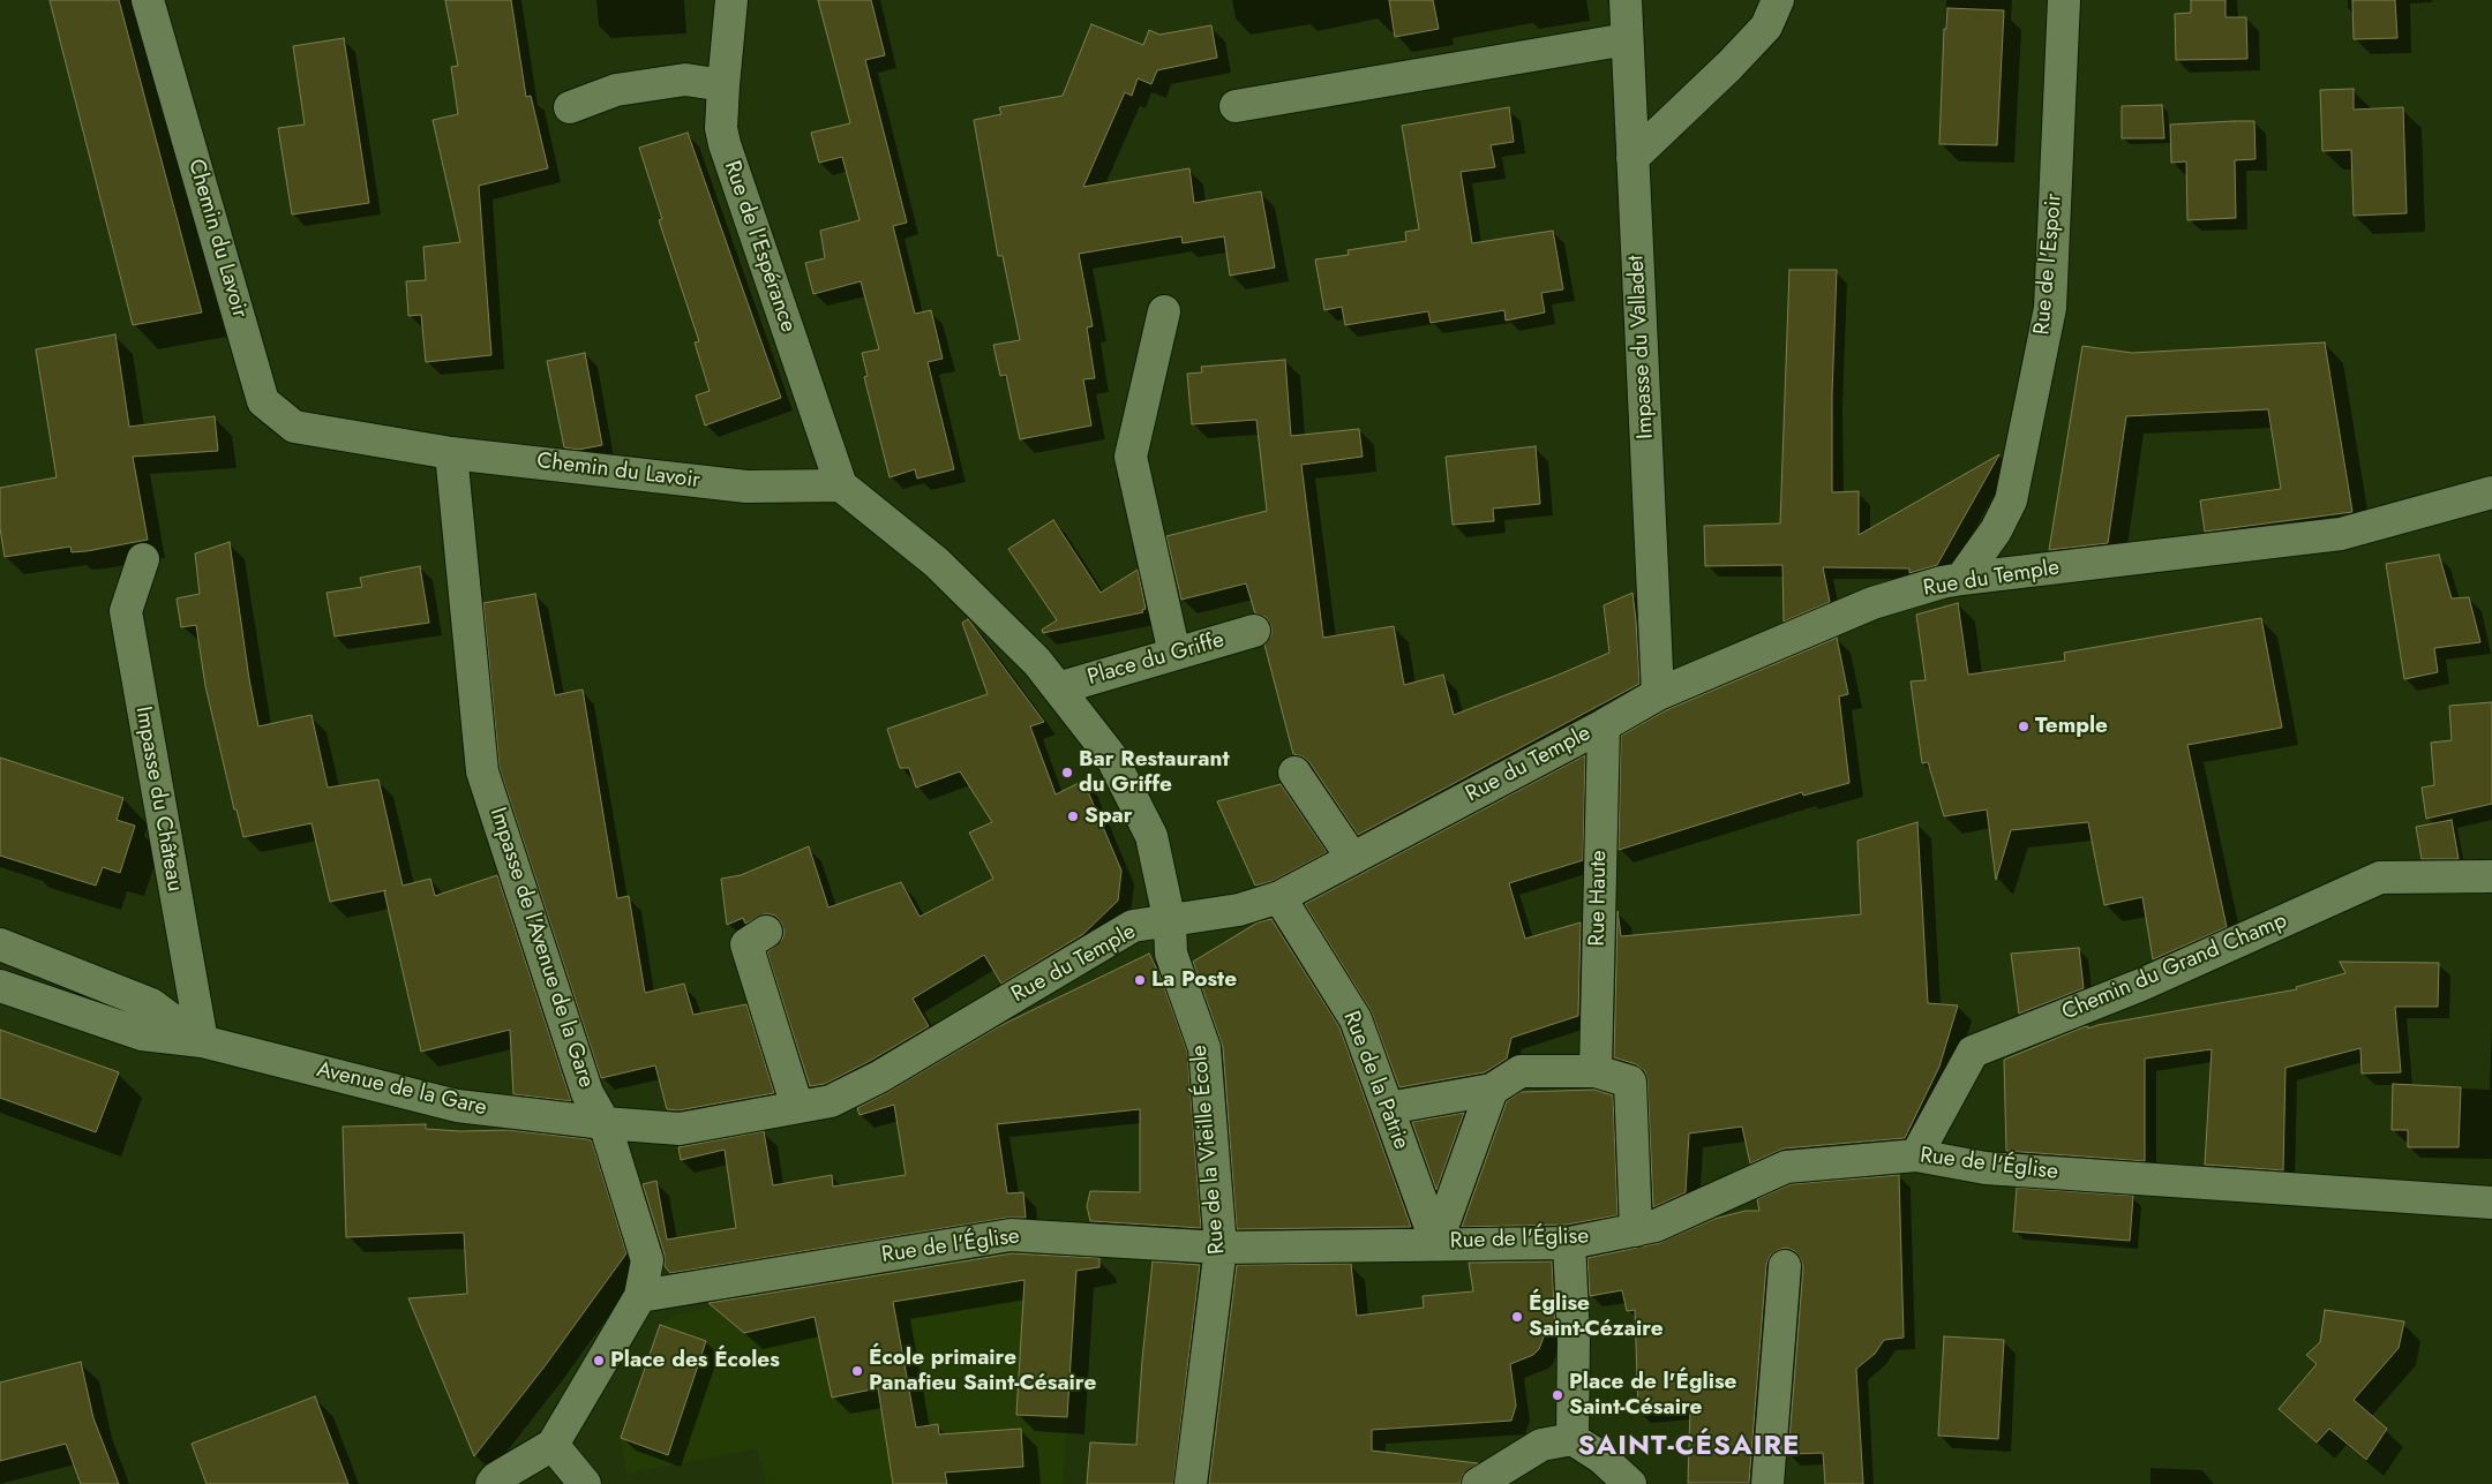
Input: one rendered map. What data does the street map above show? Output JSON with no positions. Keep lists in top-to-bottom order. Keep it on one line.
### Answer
{"streets":{"street":["Chemin du Lavoir","Rue de l'Espérance","Rue de l'Espoir","Impasse du Valladet","Rue du Temple","Place du Griffe","Impasse du Château","Rue Haute","Impasse de l'Avenue de la Gare","Chemin du Grand Champ","Rue de la Patrie","Avenue de la Gare","Rue de la Vieille École","Rue de l'Église"]},"crossings":[["Chemin du Lavoir","Rue de l'Espérance"],["Chemin du Lavoir","Impasse de l'Avenue de la Gare"],["Rue de l'Espoir","Rue du Temple"],["Impasse du Valladet","Rue du Temple"],["Rue du Temple","Rue Haute"],["Rue du Temple","Impasse de l'Avenue de la Gare"],["Rue du Temple","Rue de la Patrie"],["Rue du Temple","Avenue de la Gare"],["Rue du Temple","Rue de la Vieille École"],["Impasse du Château","Avenue de la Gare"],["Impasse de l'Avenue de la Gare","Avenue de la Gare"],["Chemin du Grand Champ","Rue de l'Église"],["Rue de la Patrie","Rue de l'Église"],["Rue de la Vieille École","Rue de l'Église"]],"districts":["SAINT-CÉSAIRE"],"places":["Temple","Bar Restaurant du Griffe","Spar","La Poste","Église Saint-Cézaire","Place des Écoles","École primaire Panafieu Saint-Césaire","Place de l'Église Saint-Césaire"]}
